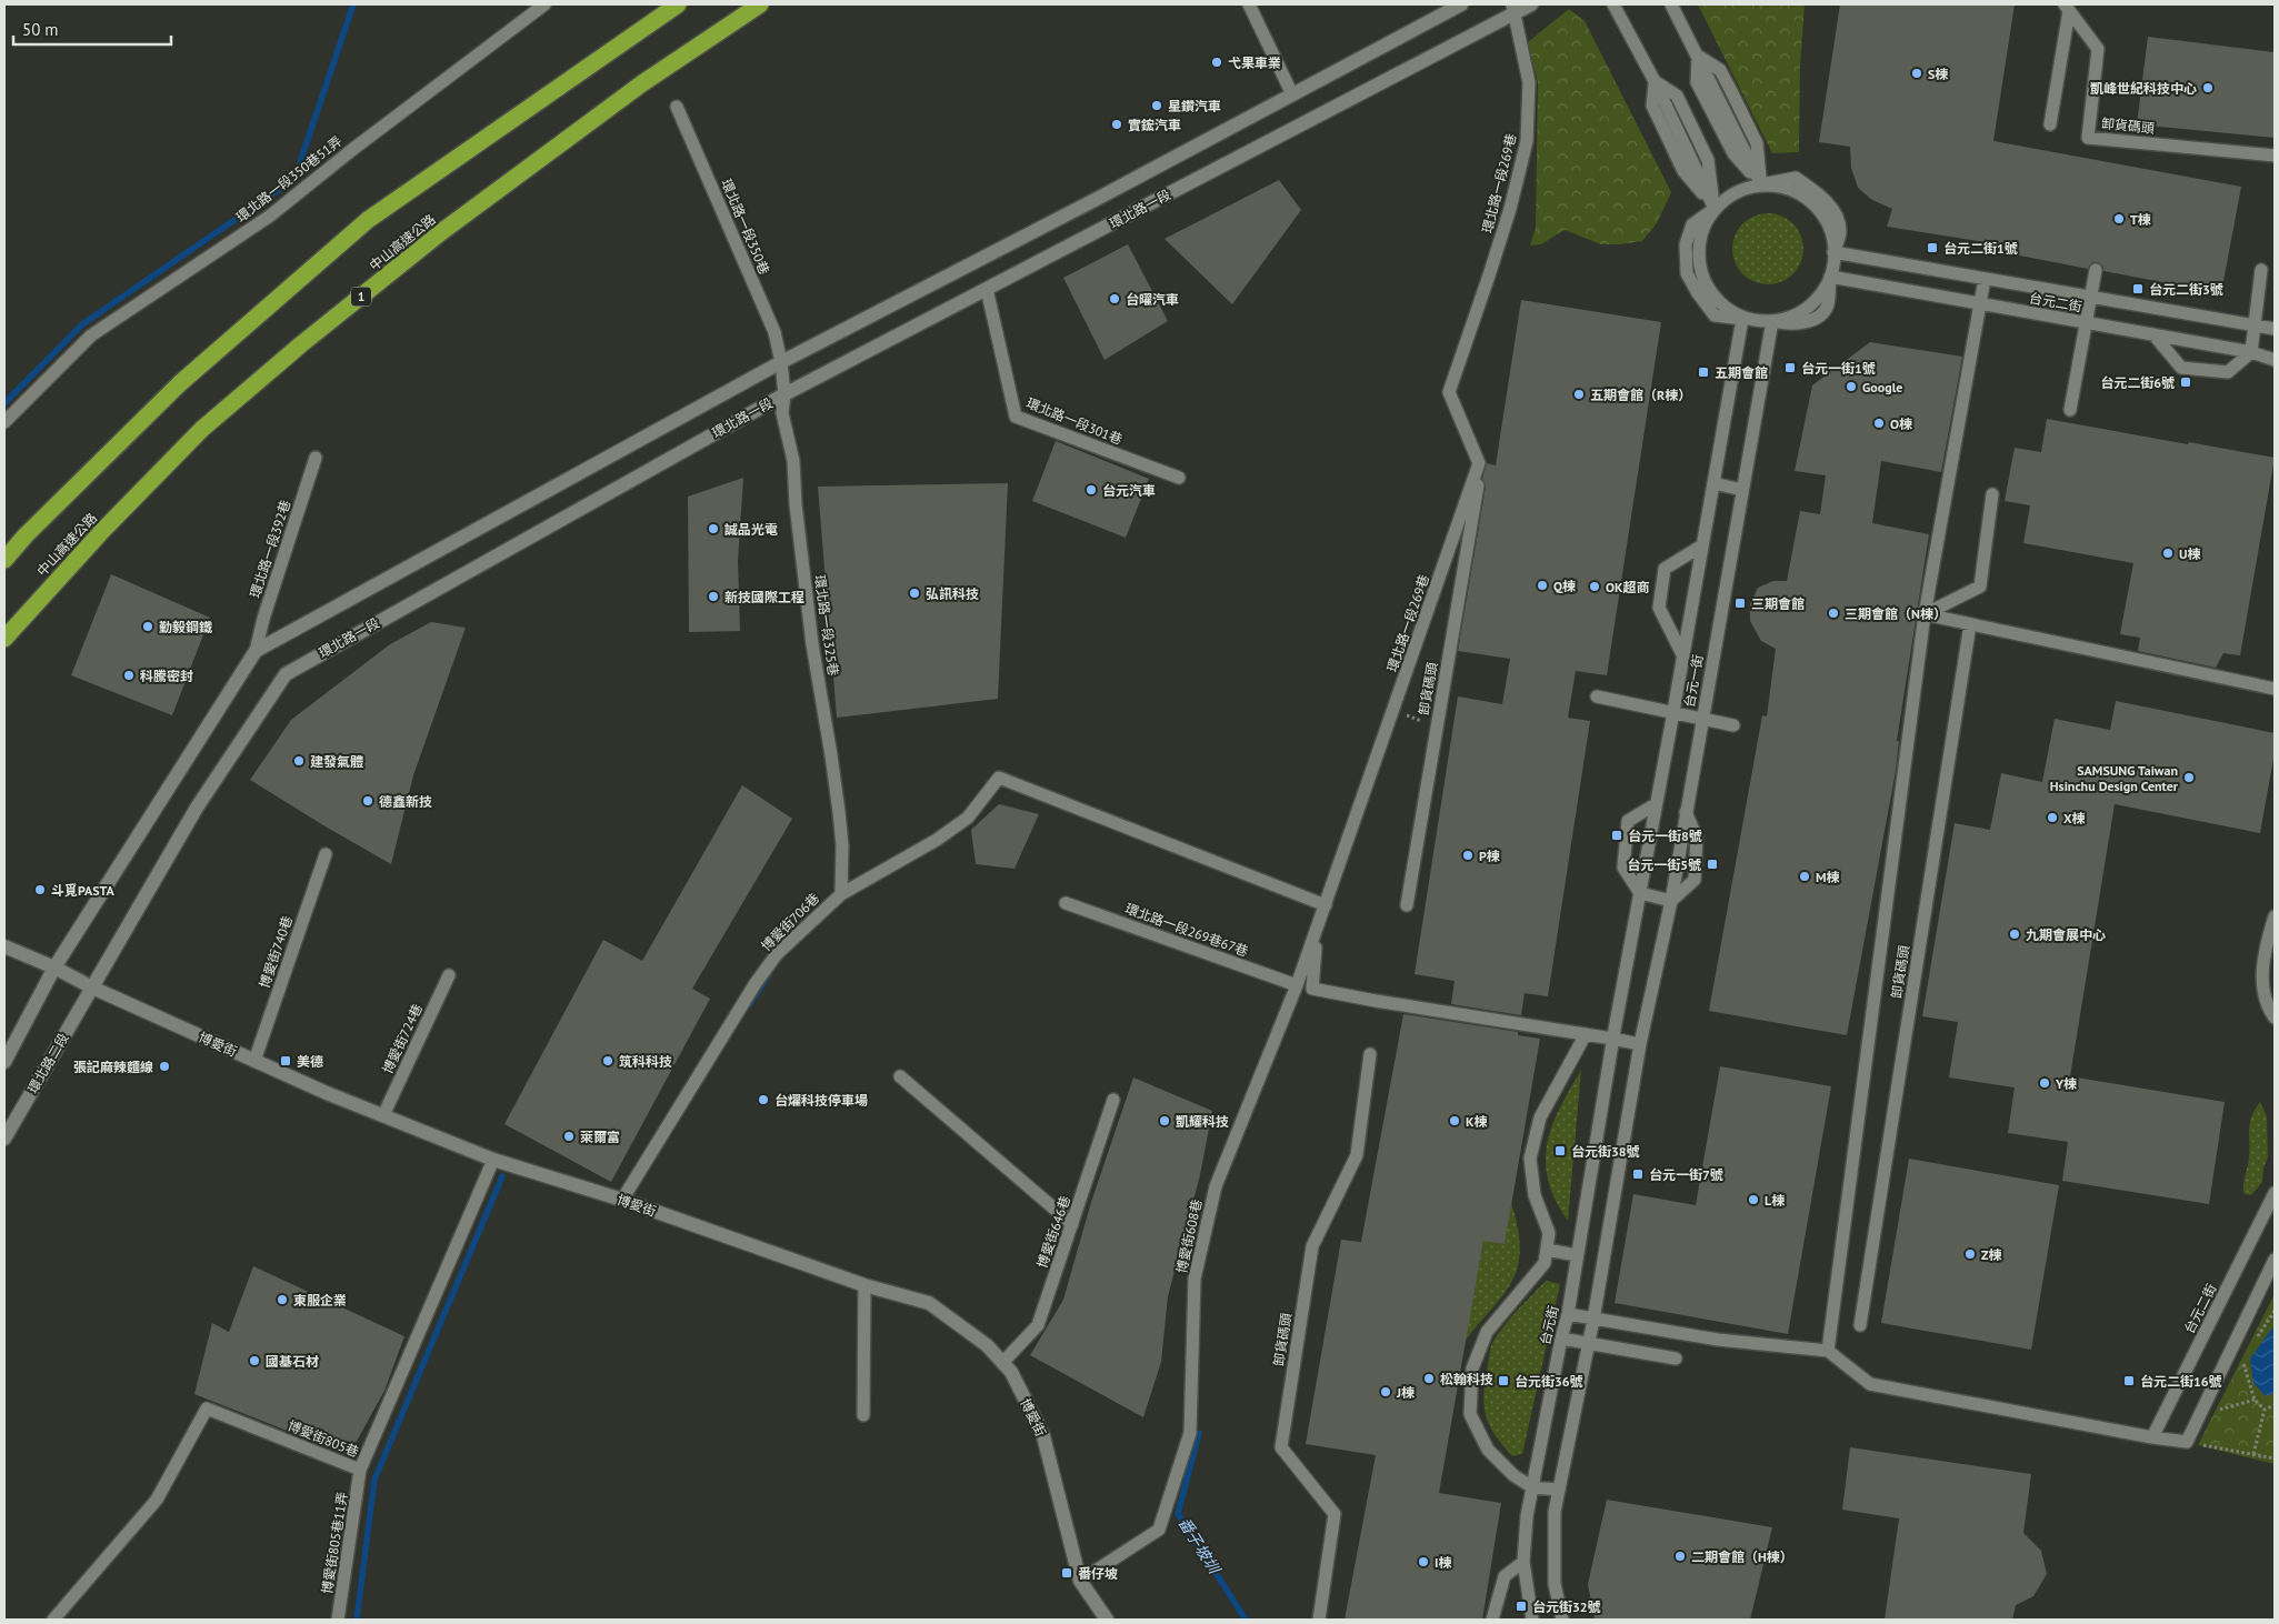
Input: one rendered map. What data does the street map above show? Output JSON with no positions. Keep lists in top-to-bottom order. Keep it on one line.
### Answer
{"streets":{"highway":["中山高速公路","1"],"street":["環北路一段","博愛街","環北路二段"],"lane":["卸貨碼頭","環北路一段350巷51弄","環北路一段269巷","環北路一段350巷","台元二街","環北路一段301巷","環北路一段392巷","環北路一段325巷","台元一街","博愛街706巷","環北路一段269巷67巷","博愛街740巷","博愛街724巷","博愛街646巷","博愛街608巷","台元街","博愛街805巷","博愛街805巷11弄"]},"crossings":[["卸貨碼頭","環北路一段269巷"],["環北路一段269巷","環北路一段"],["環北路一段269巷","博愛街706巷"],["環北路一段269巷","博愛街608巷"],["環北路一段","環北路一段350巷"],["環北路一段","環北路一段301巷"],["環北路一段","環北路一段392巷"],["環北路一段","環北路一段325巷"],["環北路一段","博愛街"],["環北路一段","環北路二段"],["環北路一段350巷","環北路一段325巷"],["台元二街","台元一街"],["環北路一段325巷","博愛街706巷"],["台元一街","台元街"],["博愛街706巷","博愛街"],["博愛街706巷","博愛街608巷"],["環北路一段269巷67巷","博愛街608巷"],["博愛街740巷","博愛街"],["博愛街724巷","博愛街"],["博愛街","環北路二段"],["博愛街","博愛街646巷"],["博愛街","博愛街608巷"],["博愛街","博愛街805巷"],["博愛街805巷","博愛街805巷11弄"]],"water":["番子坡圳"],"places":{"other":["弋果車業","S棟","凱峰世紀科技中心","星鑽汽車","實鋐汽車","T棟","台曜汽車","Google","五期會館（R棟）","O棟","台元汽車","誠品光電","U棟","Q棟","OK超商","弘訊科技","新技國際工程","三期會館（N棟）","勤毅鋼鐵","科騰密封","建發氣體","SAMSUNG Taiwan Hsinchu Design Center","德鑫新技","X棟","P棟","M棟","斗覓PASTA","九期會展中心","筑科科技","張記麻辣麵線","Y棟","台燿科技停車場","凱耀科技","K棟","萊爾富","L棟","Z棟","東服企業","國基石材","松翰科技","J棟","二期會館（H棟）","I棟"],"transit":["台元二街1號","台元二街3號","台元一街1號","五期會館","台元二街6號","三期會館","台元一街8號","台元一街5號","美德","台元街38號","台元一街7號","台元街36號","台元二街16號","番仔坡","台元街32號"]},"scale_bar":"50 m"}
